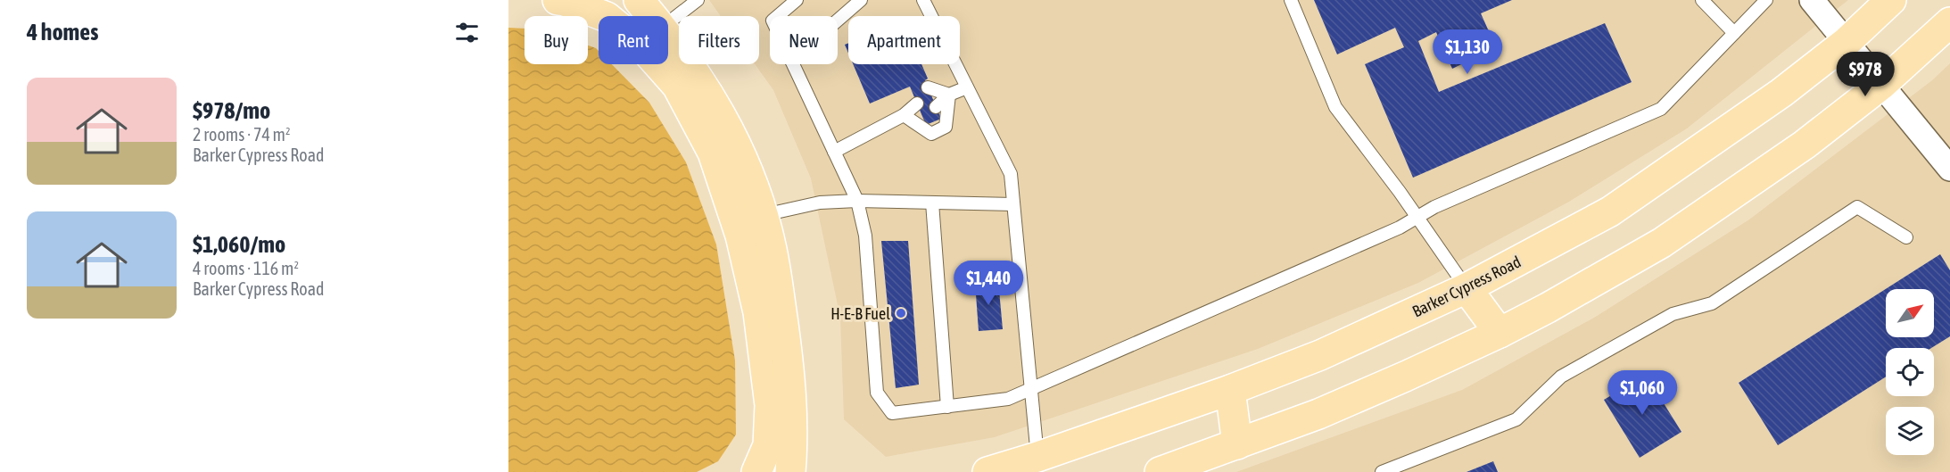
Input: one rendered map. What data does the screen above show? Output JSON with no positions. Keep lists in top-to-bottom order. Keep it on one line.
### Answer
{"streets":{"main road":["Barker Cypress Road"]},"places":["H-E-B Fuel"],"north":"top right","page":{"heading":"4 homes","chip":["Buy","Rent","Filters","New","Apartment"],"price":["$1,130","$978","$1,440","$1,060"],"list":[{"name":"$978/mo","note":"2 rooms · 74 m² · Barker Cypress Road"},{"name":"$1,060/mo","note":"4 rooms · 116 m² · Barker Cypress Road"}]}}
